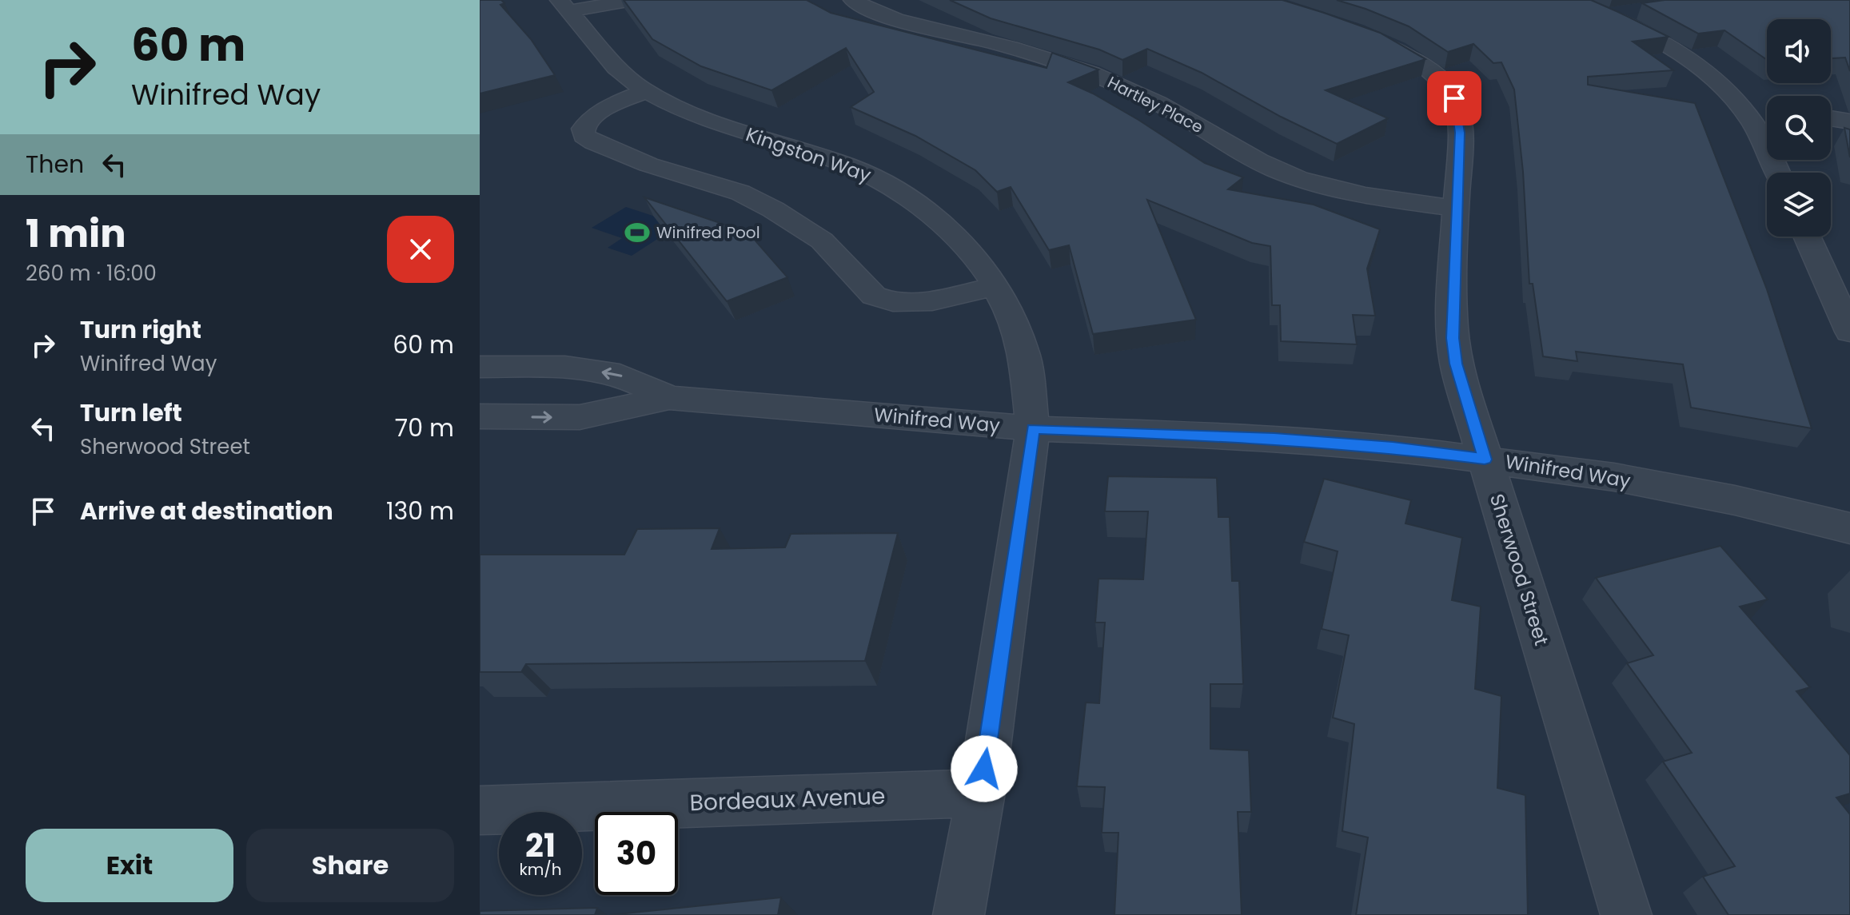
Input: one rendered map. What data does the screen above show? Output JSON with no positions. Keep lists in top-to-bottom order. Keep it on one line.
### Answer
{"streets":{"street":["Hartley Place","Kingston Way","Winifred Way","Sherwood Street","Bordeaux Avenue"]},"crossings":[["Hartley Place","Sherwood Street"],["Kingston Way","Winifred Way"],["Kingston Way","Bordeaux Avenue"],["Winifred Way","Sherwood Street"]],"places":{"sports":["Winifred Pool"]},"page":{"turn":["60 m","Winifred Way"],"then":"Then","heading":["1 min","260 m · 16:00"],"list":[{"name":"Turn right","note":"Winifred Way","value":"60 m"},{"name":"Turn left","note":"Sherwood Street","value":"70 m"},{"name":"Arrive at destination","value":"130 m"}],"speed":"21 km/h","limit":"30","buttons":["Exit","Share"]}}
